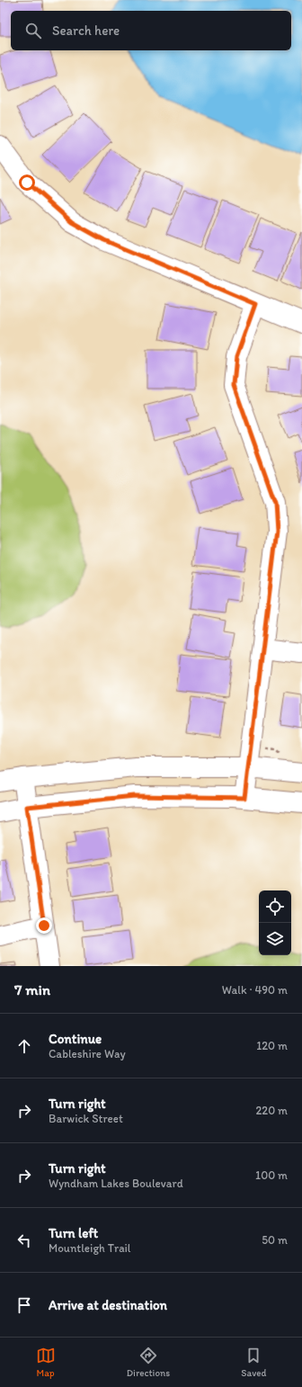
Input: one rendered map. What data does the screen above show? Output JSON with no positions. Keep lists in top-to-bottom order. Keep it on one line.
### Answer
{"page":{"search":"Search here","heading":["7 min","Walk · 490 m"],"list":[["Continue","Cableshire Way","120 m"],["Turn right","Barwick Street","220 m"],["Turn right","Wyndham Lakes Boulevard","100 m"],["Turn left","Mountleigh Trail","50 m"],"Arrive at destination"],"nav":["Map","Directions","Saved"]}}
